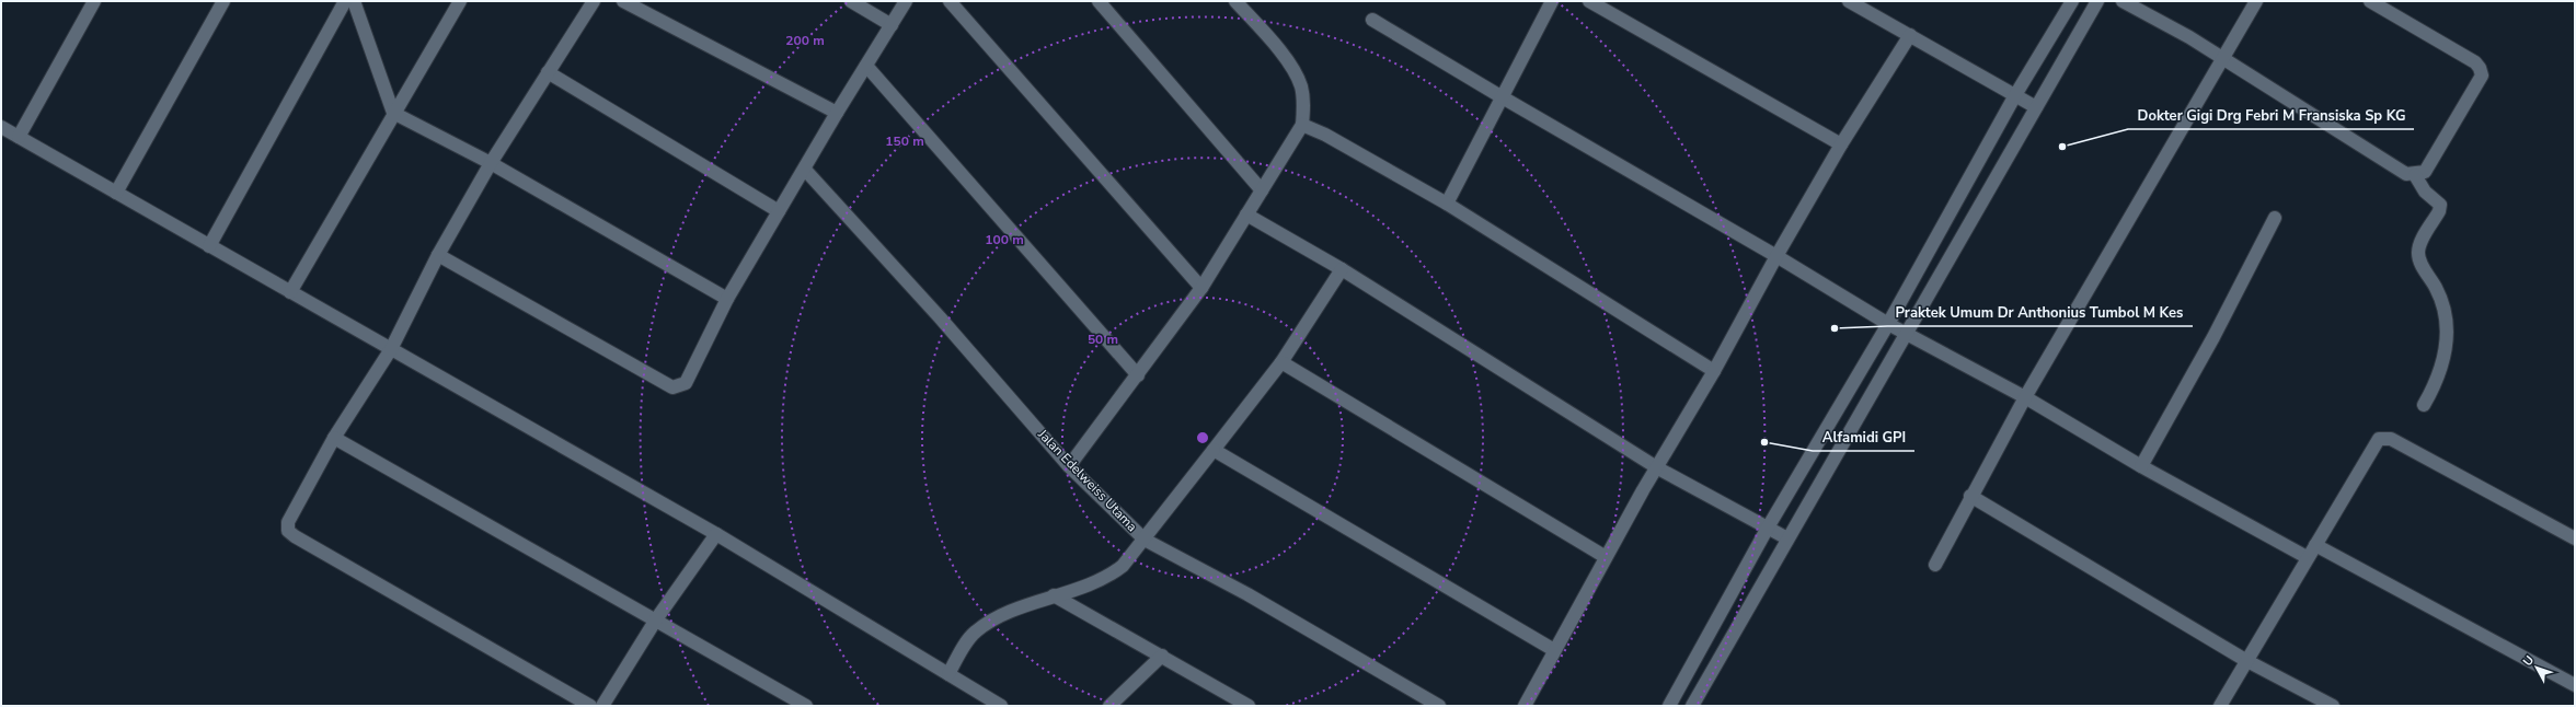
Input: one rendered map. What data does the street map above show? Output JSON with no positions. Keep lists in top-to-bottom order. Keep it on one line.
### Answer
{"streets":{"street":["Jalan Edelweiss Utama"]},"places":["Dokter Gigi Drg Febri M Fransiska Sp KG","Praktek Umum Dr Anthonius Tumbol M Kes","Alfamidi GPI"],"north":"top left","rings":["200 m","150 m","100 m","50 m"]}
